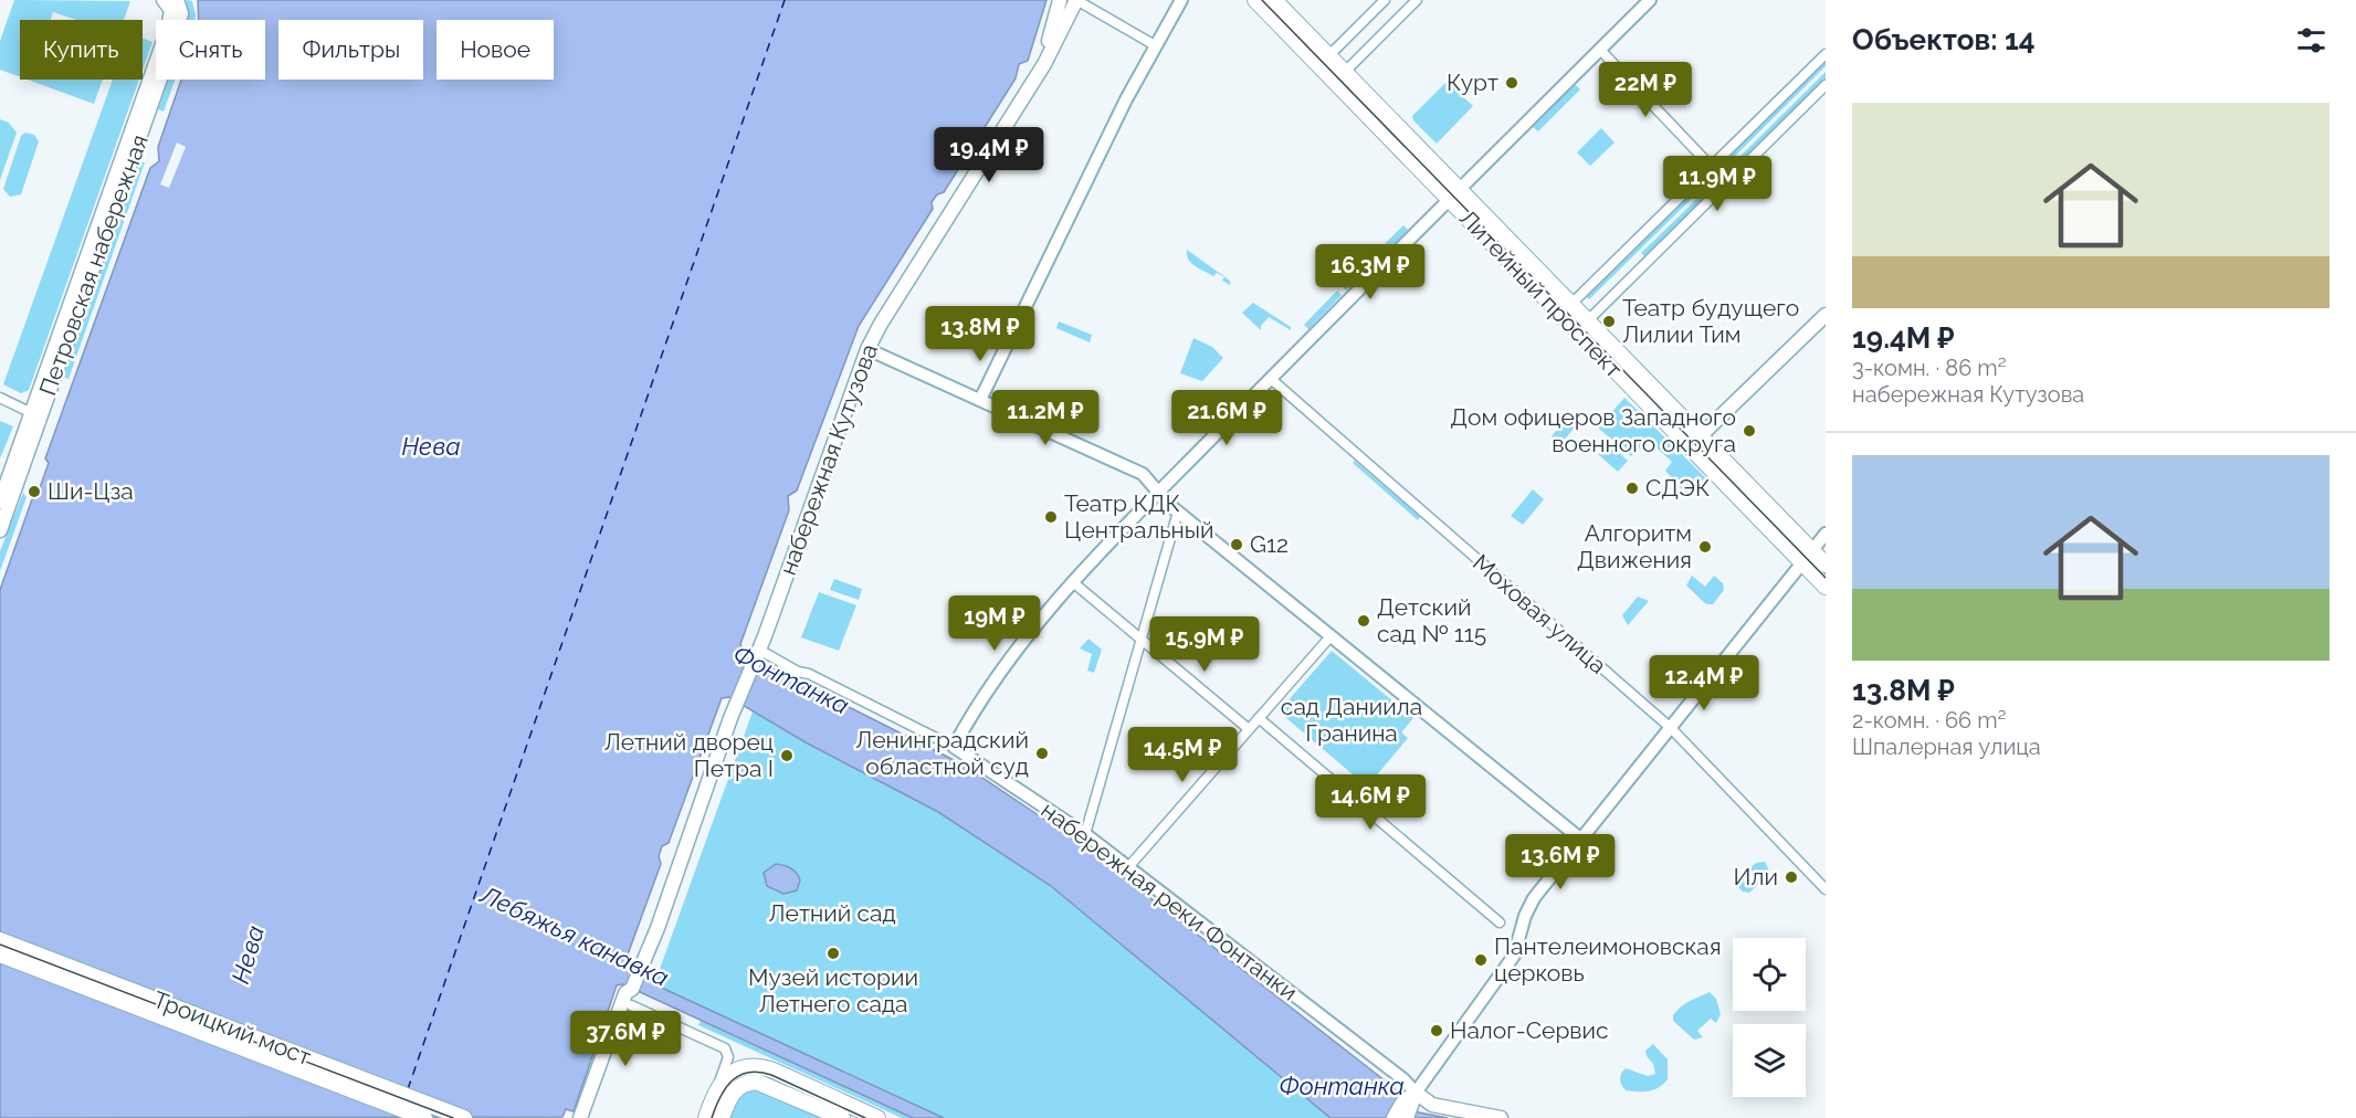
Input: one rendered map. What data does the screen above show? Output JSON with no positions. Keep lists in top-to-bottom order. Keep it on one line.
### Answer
{"streets":{"main road":["Петровская набережная","Литейный проспект","набережная Кутузова","набережная реки Фонтанки","Троицкий мост"],"street":["Моховая улица"]},"crossings":[["набережная Кутузова","набережная реки Фонтанки"]],"water":["Нева","Фонтанка","Лебяжья канавка"],"parks":["сад Даниила Гранина","Летний сад"],"places":["Курт","Театр будущего Лилии Тим","Дом офицеров Западного военного округа","СДЭК","Ши-Цза","Театр КДК Центральный","G12","Алгоритм Движения","Детский сад № 115","Ленинградский областной суд","Летний дворец Петра I","Или","Музей истории Летнего сада","Пантелеимоновская церковь","Налог-Сервис"],"page":{"heading":"Объектов: 14","chip":["Купить","Снять","Фильтры","Новое"],"price":["22M ₽","19.4M ₽","11.9M ₽","16.3M ₽","13.8M ₽","11.2M ₽","21.6M ₽","19M ₽","15.9M ₽","12.4M ₽","14.5M ₽","14.6M ₽","13.6M ₽","37.6M ₽"],"list":[{"name":"19.4M ₽","note":"3-комн. · 86 m² · набережная Кутузова"},{"name":"13.8M ₽","note":"2-комн. · 66 m² · Шпалерная улица"}]}}
